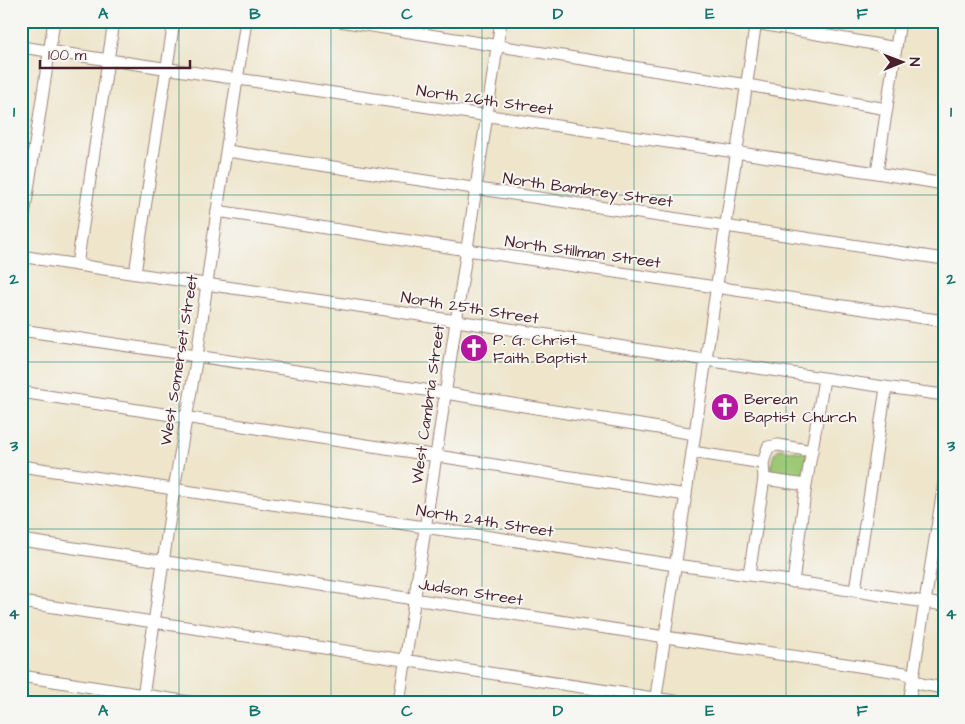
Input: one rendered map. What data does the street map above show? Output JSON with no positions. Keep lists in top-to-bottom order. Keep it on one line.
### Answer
{"streets":{"street":["North 26th Street","North Bambrey Street","North Stillman Street","North 25th Street","West Somerset Street","West Cambria Street","North 24th Street","Judson Street"]},"crossings":[["North 26th Street","West Somerset Street"],["North 26th Street","West Cambria Street"],["North Bambrey Street","West Somerset Street"],["North Bambrey Street","West Cambria Street"],["North Stillman Street","West Somerset Street"],["North Stillman Street","West Cambria Street"],["North 25th Street","West Somerset Street"],["North 25th Street","West Cambria Street"],["West Somerset Street","North 24th Street"],["West Somerset Street","Judson Street"],["West Cambria Street","North 24th Street"],["West Cambria Street","Judson Street"]],"places":{"church":["P. G. Christ Faith Baptist","Berean Baptist Church"]},"scale_bar":"100 m","north":"right","grid":{"columns":["A","B","C","D","E","F"],"rows":["1","2","3","4"]}}
